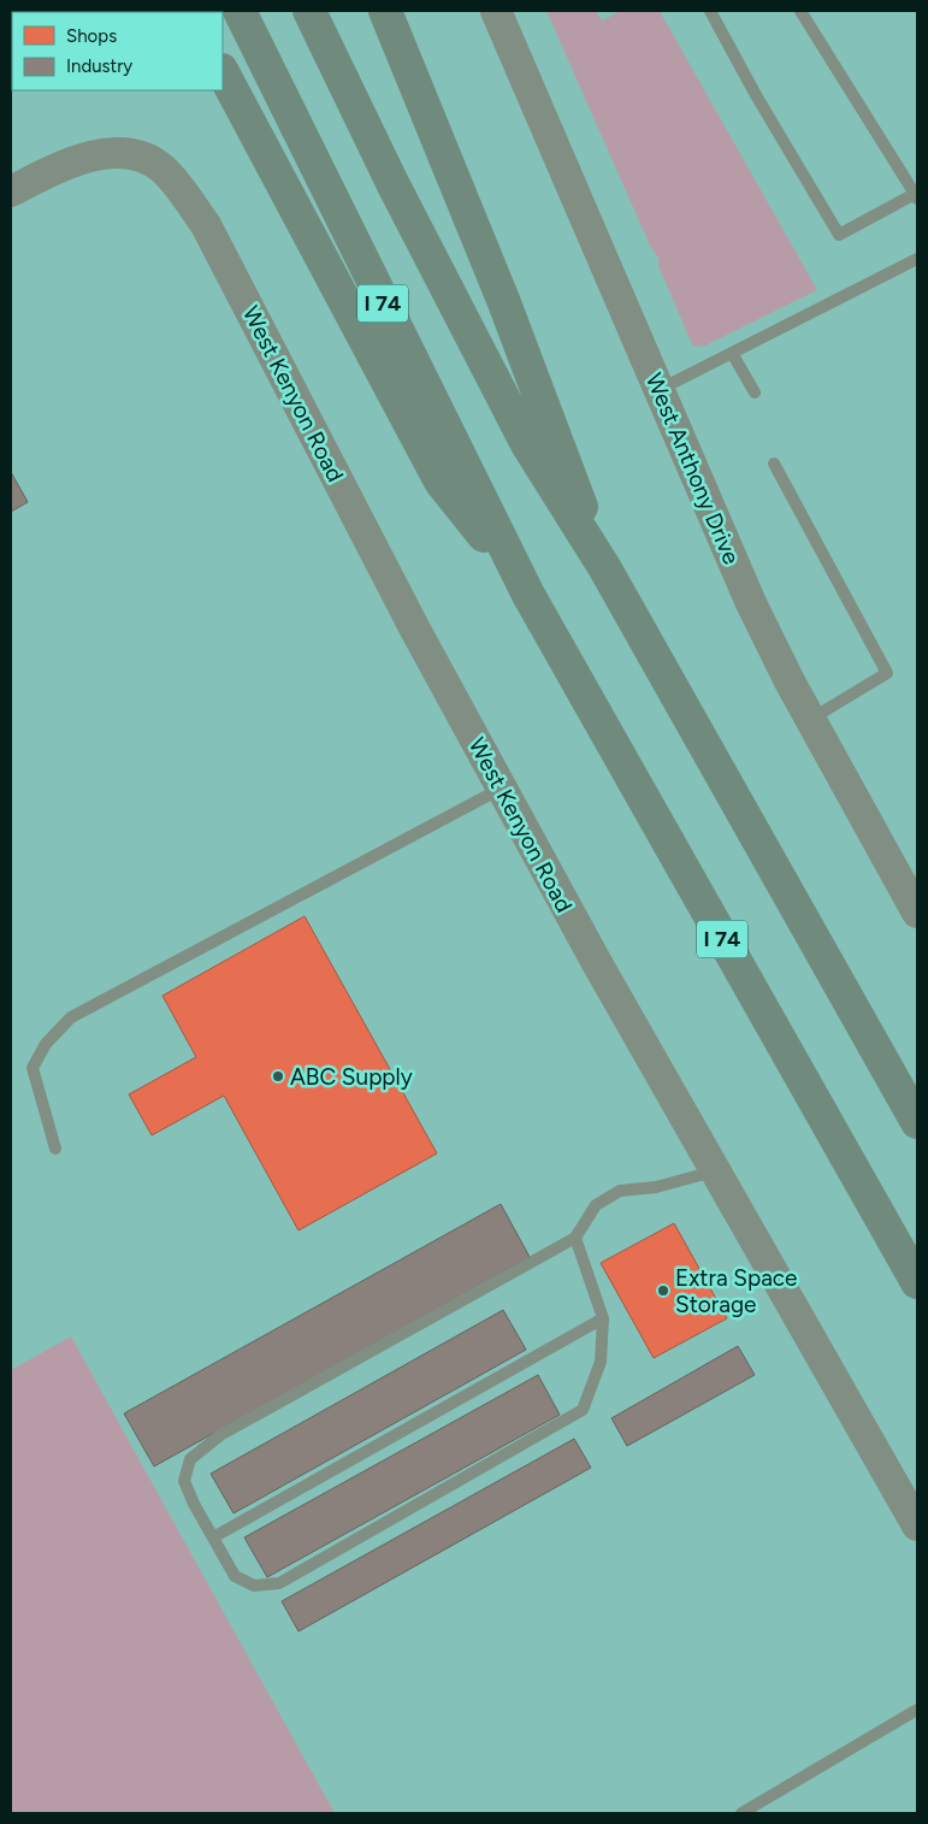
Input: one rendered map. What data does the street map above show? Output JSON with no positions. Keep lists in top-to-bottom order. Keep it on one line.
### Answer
{"streets":{"highway":["I 74"],"street":["West Kenyon Road","West Anthony Drive"]},"places":["ABC Supply","Extra Space Storage"],"legend":["Shops","Industry"]}
